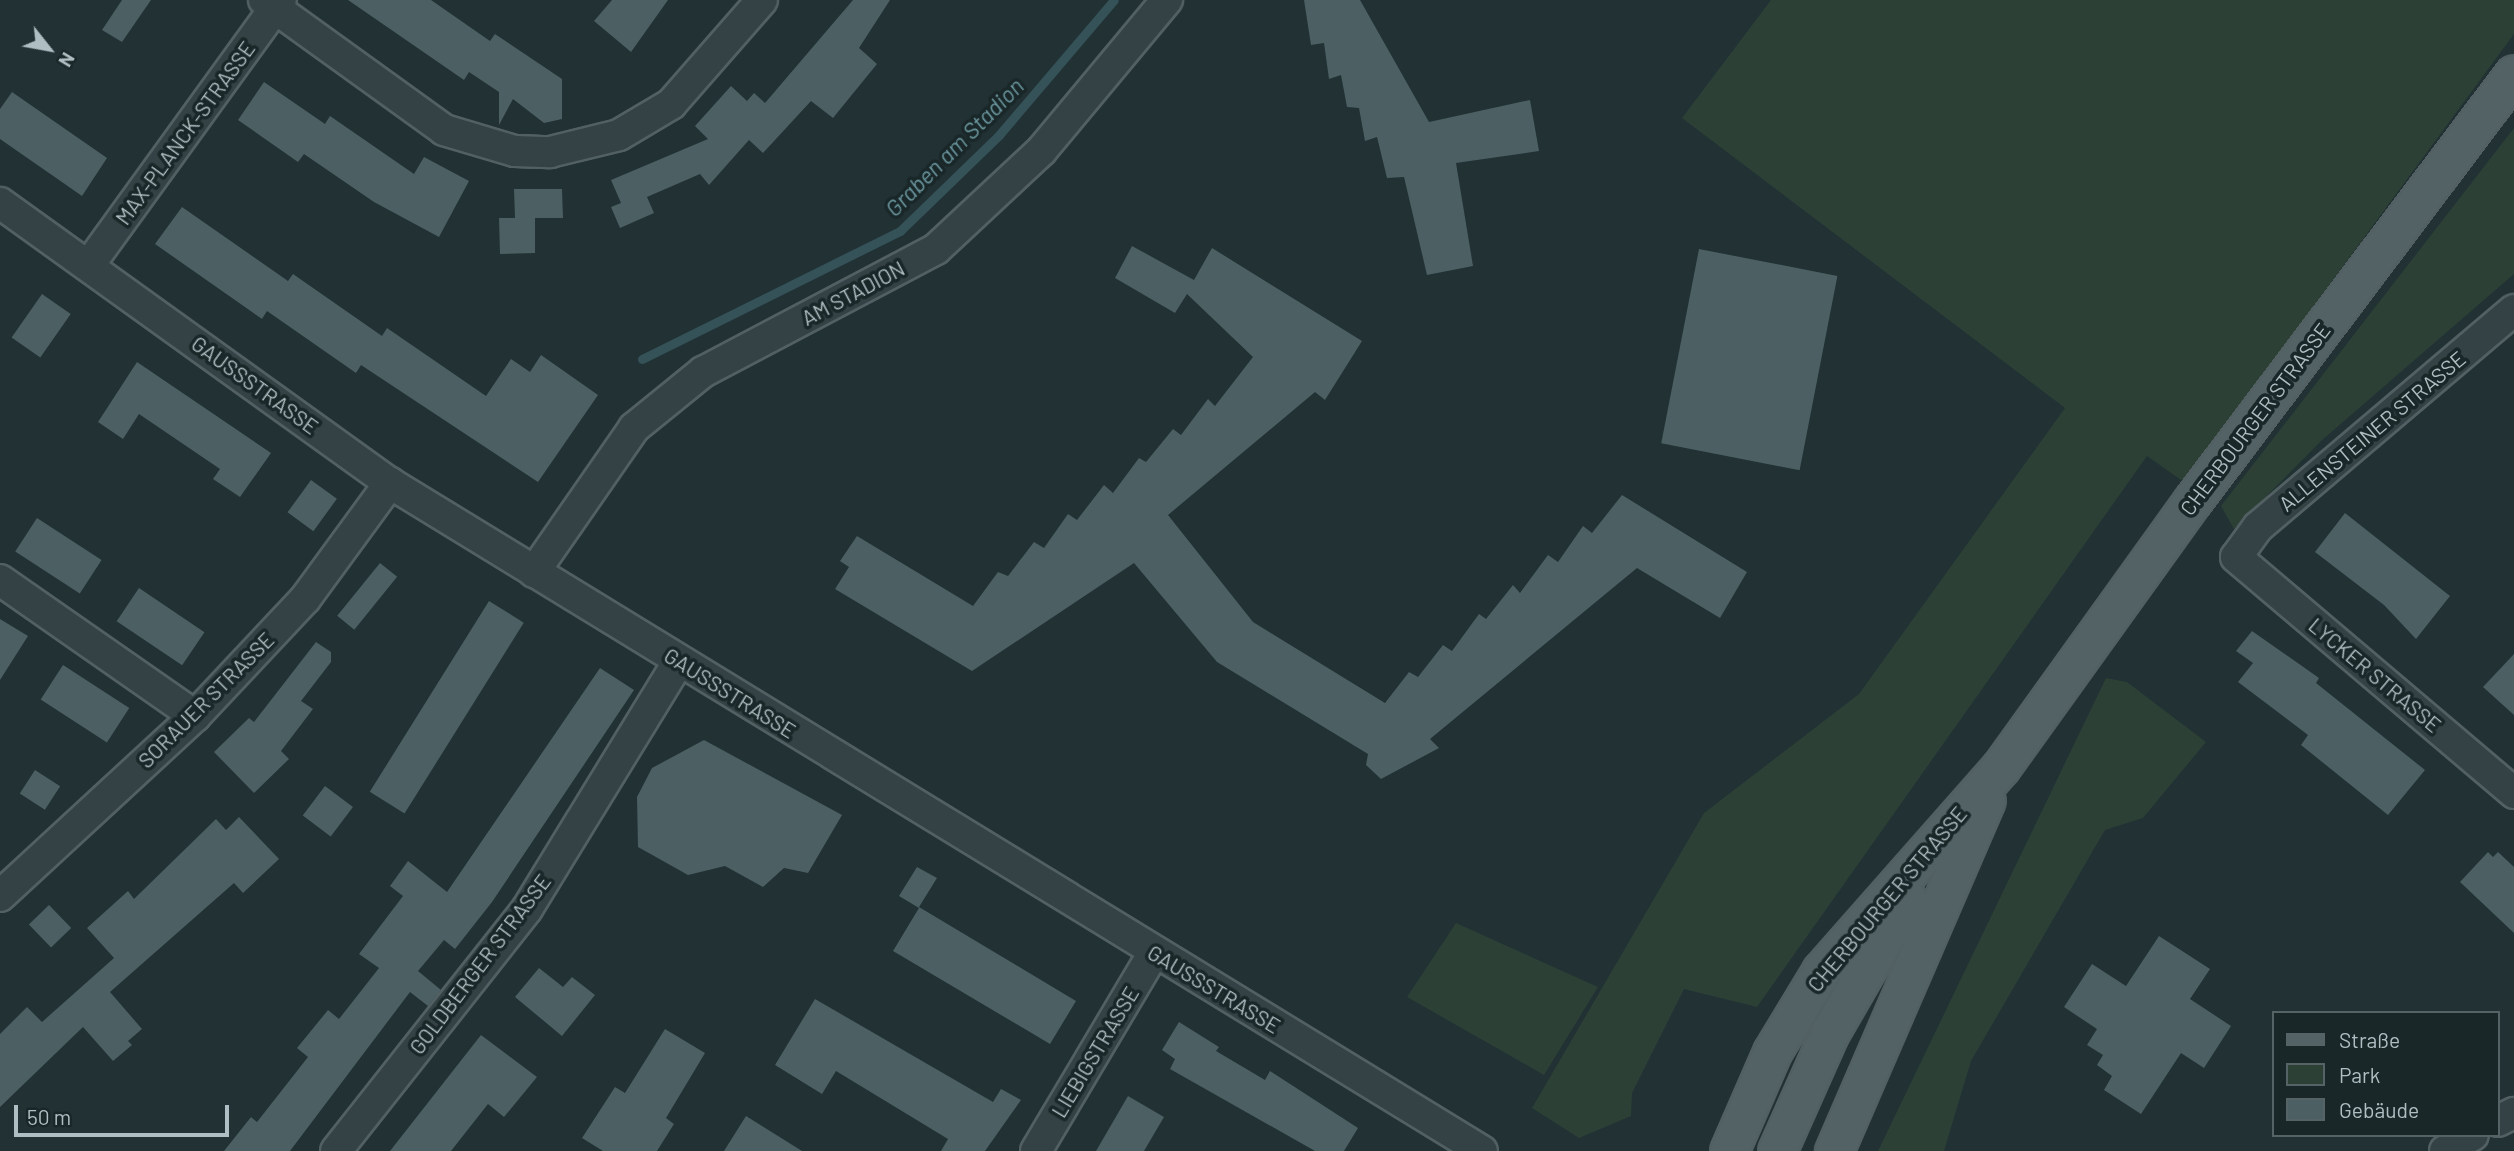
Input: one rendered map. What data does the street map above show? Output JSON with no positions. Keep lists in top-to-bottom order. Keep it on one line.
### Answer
{"streets":{"main road":["CHERBOURGER STRASSE"],"street":["MAX-PLANCK-STRASSE","AM STADION","GAUSSSTRASSE","ALLENSTEINER STRASSE","LYCKER STRASSE","SORAUER STRASSE","GOLDBERGER STRASSE","LIEBIGSTRASSE"]},"crossings":[["MAX-PLANCK-STRASSE","GAUSSSTRASSE"],["AM STADION","GAUSSSTRASSE"],["GAUSSSTRASSE","SORAUER STRASSE"],["GAUSSSTRASSE","GOLDBERGER STRASSE"],["GAUSSSTRASSE","LIEBIGSTRASSE"],["ALLENSTEINER STRASSE","LYCKER STRASSE"]],"water":["Graben am Stadion"],"legend":["Straße","Park","Gebäude"],"scale_bar":"50 m","north":"bottom right"}
